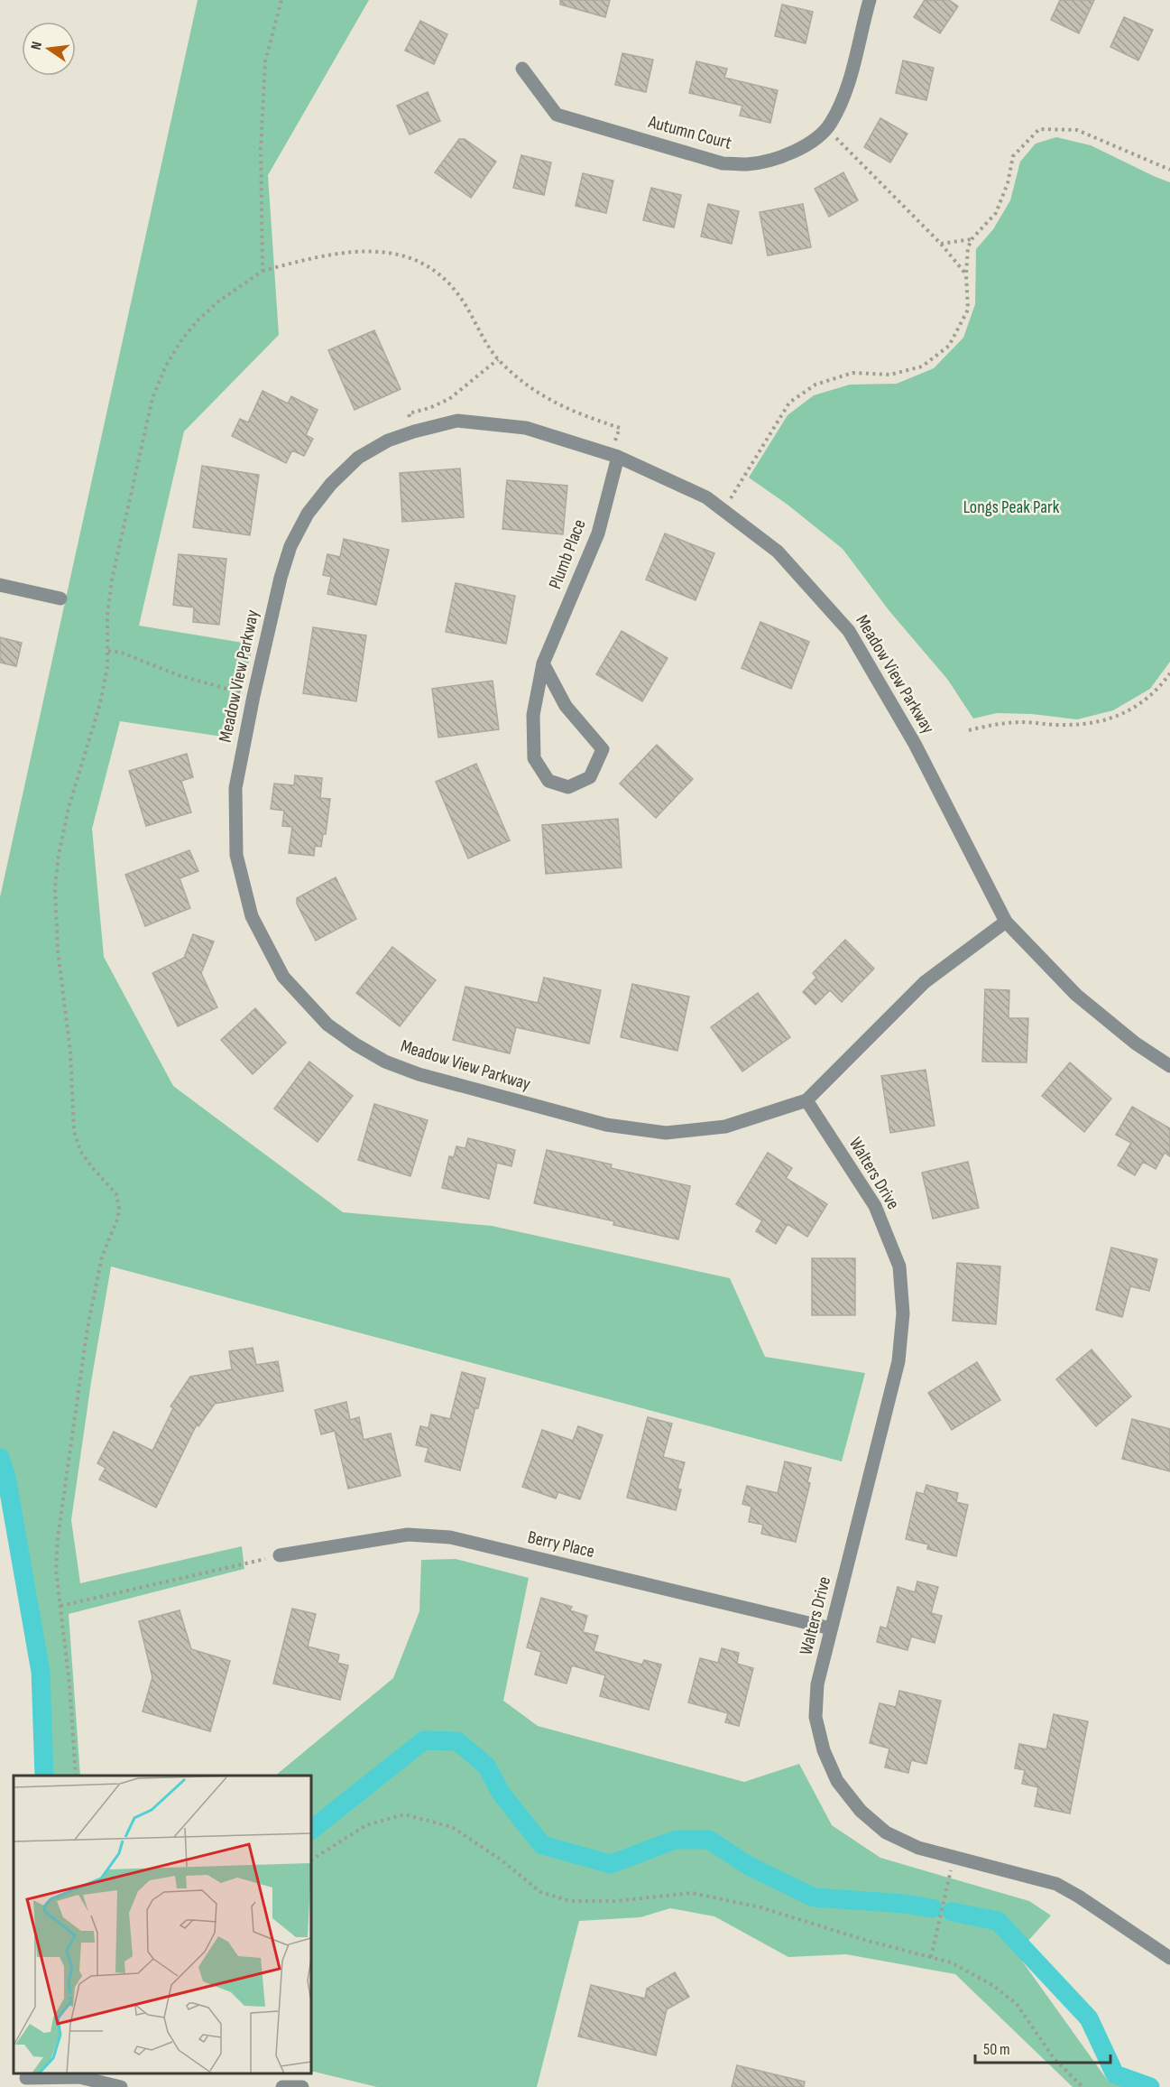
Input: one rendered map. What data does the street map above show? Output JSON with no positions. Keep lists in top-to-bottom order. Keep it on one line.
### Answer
{"streets":{"street":["Autumn Court","Plumb Place","Meadow View Parkway","Walters Drive","Berry Place"]},"crossings":[["Plumb Place","Meadow View Parkway"],["Meadow View Parkway","Walters Drive"],["Walters Drive","Berry Place"]],"parks":["Longs Peak Park"],"scale_bar":"50 m","north":"left"}
